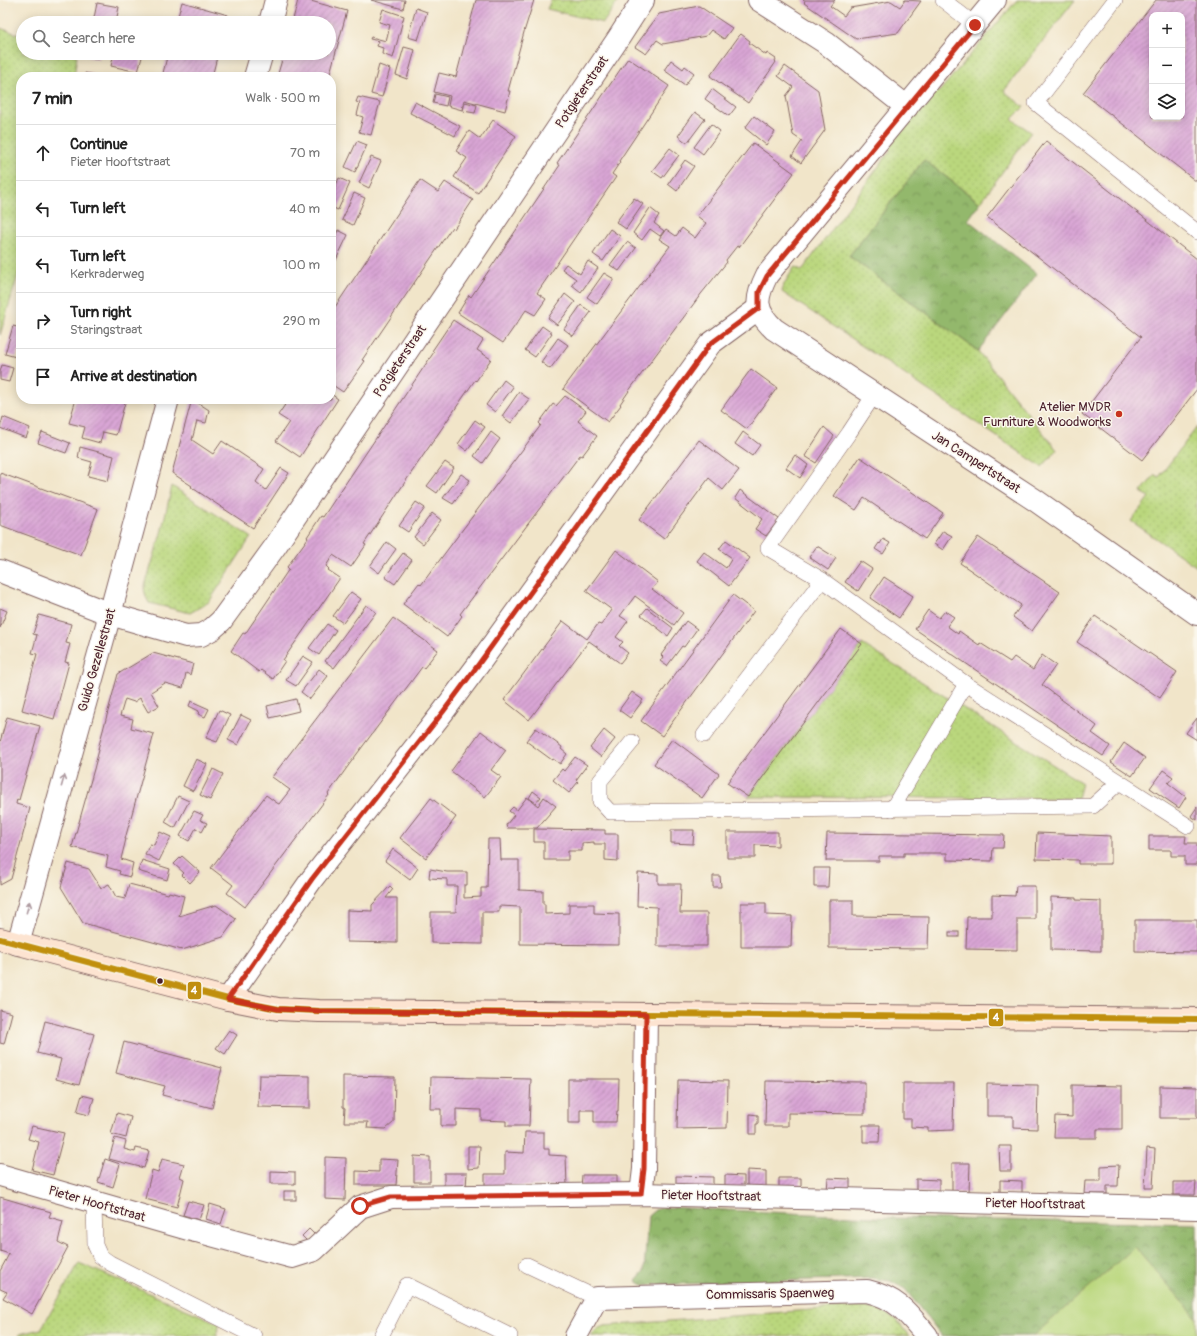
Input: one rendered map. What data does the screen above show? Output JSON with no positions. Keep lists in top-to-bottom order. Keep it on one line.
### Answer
{"streets":{"street":["Potgieterstraat","Jan Campertstraat","Guido Gezellestraat","Pieter Hooftstraat","Commissaris Spaenweg"]},"crossings":[["Potgieterstraat","Guido Gezellestraat"]],"one_way":["Guido Gezellestraat"],"places":["Atelier MVDR Furniture & Woodworks"],"lines":["transit line 4"],"page":{"map_buttons":["+","−"],"search":"Search here","heading":["7 min","Walk · 500 m"],"list":[["Continue","Pieter Hooftstraat","70 m"],["Turn left","40 m"],["Turn left","Kerkraderweg","100 m"],["Turn right","Staringstraat","290 m"],"Arrive at destination"]}}
